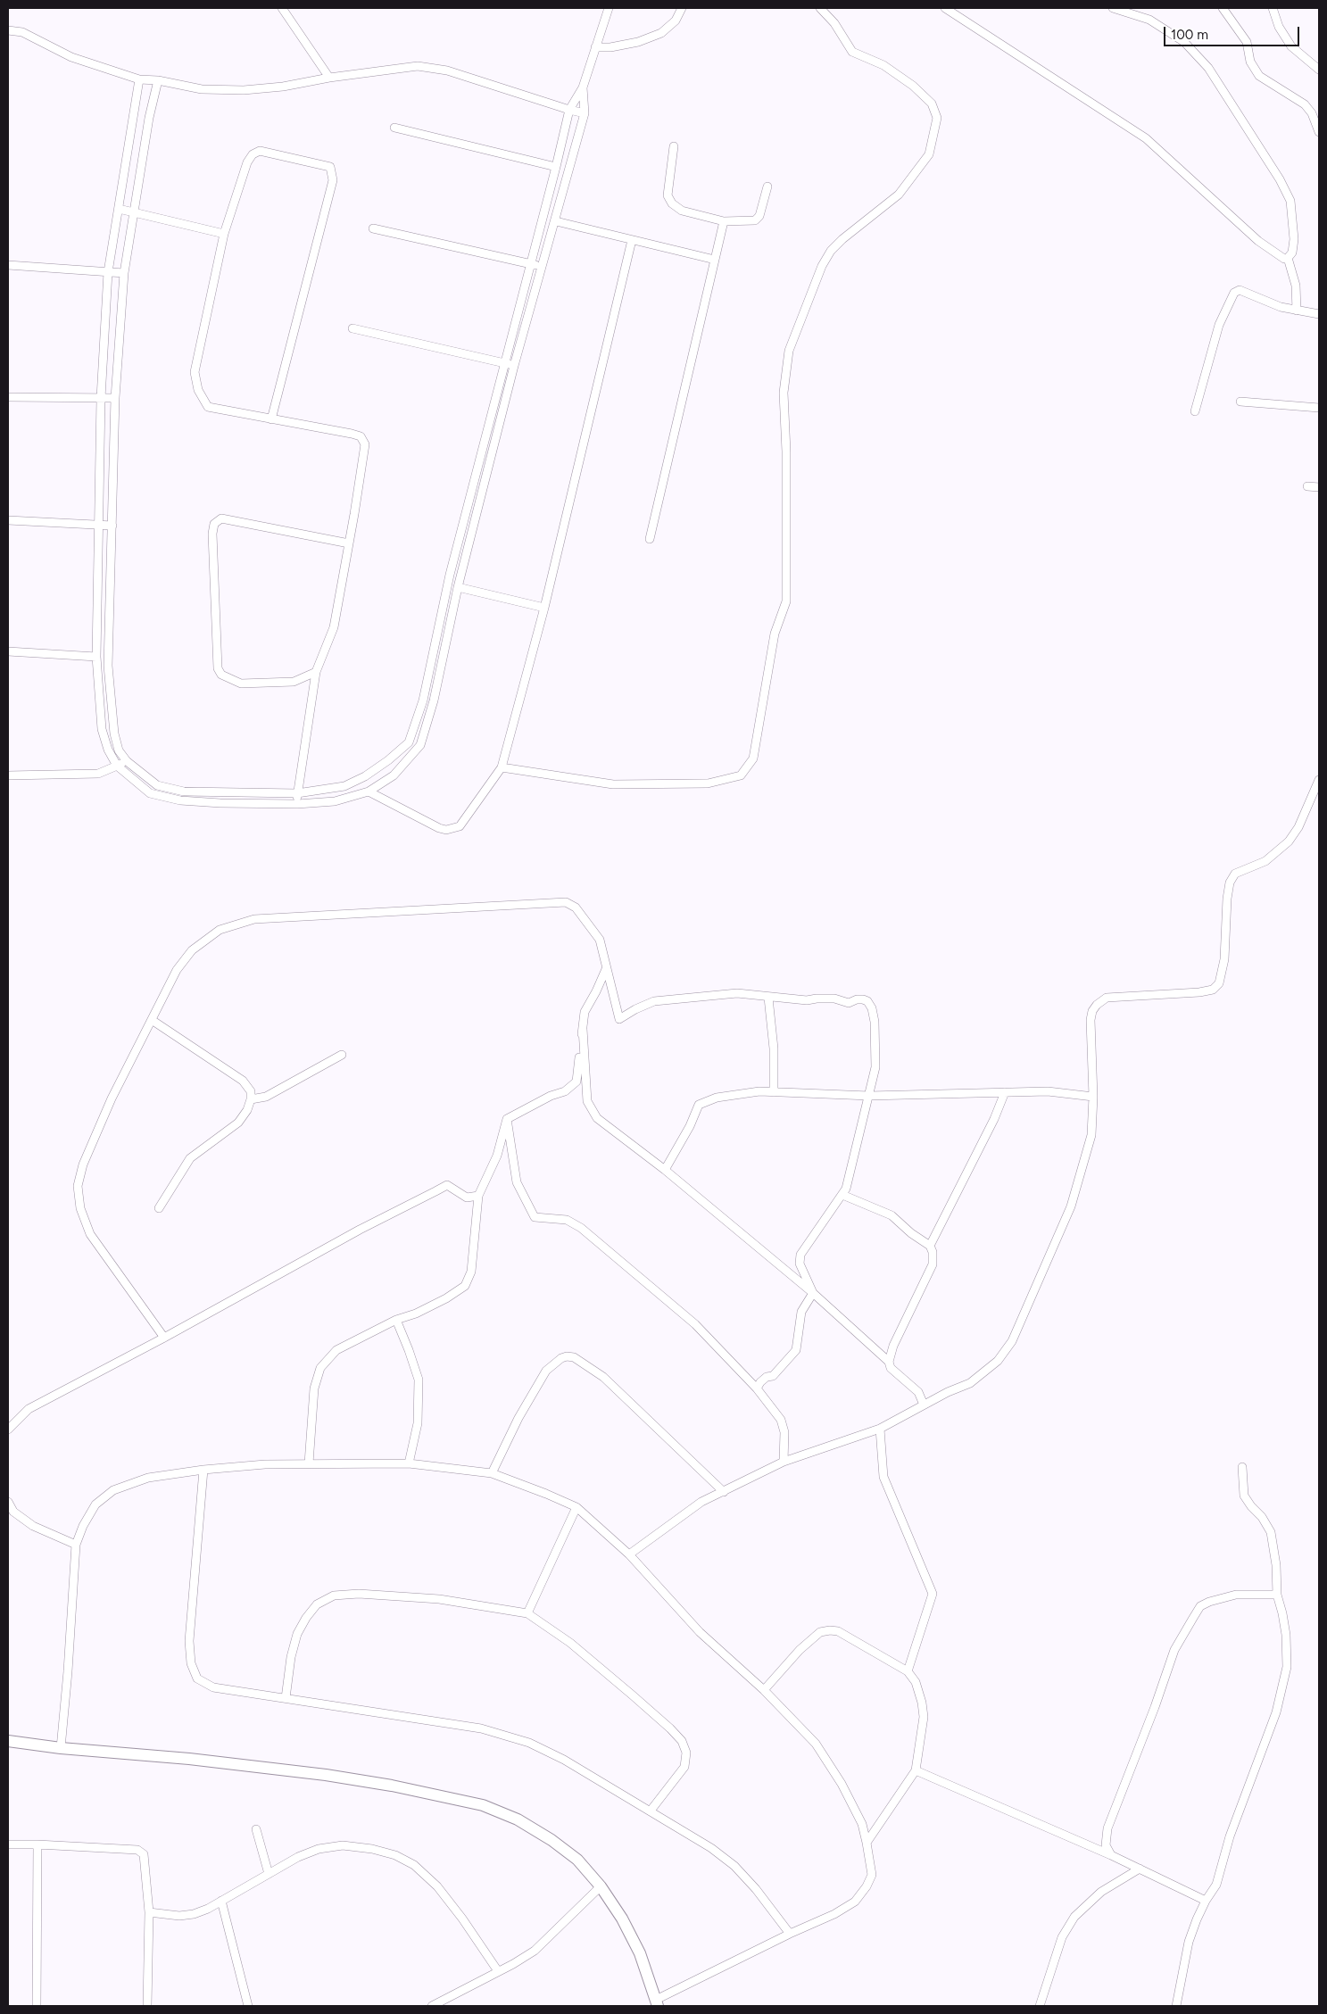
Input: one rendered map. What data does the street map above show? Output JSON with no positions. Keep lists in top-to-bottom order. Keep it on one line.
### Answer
{"scale_bar":"100 m"}
